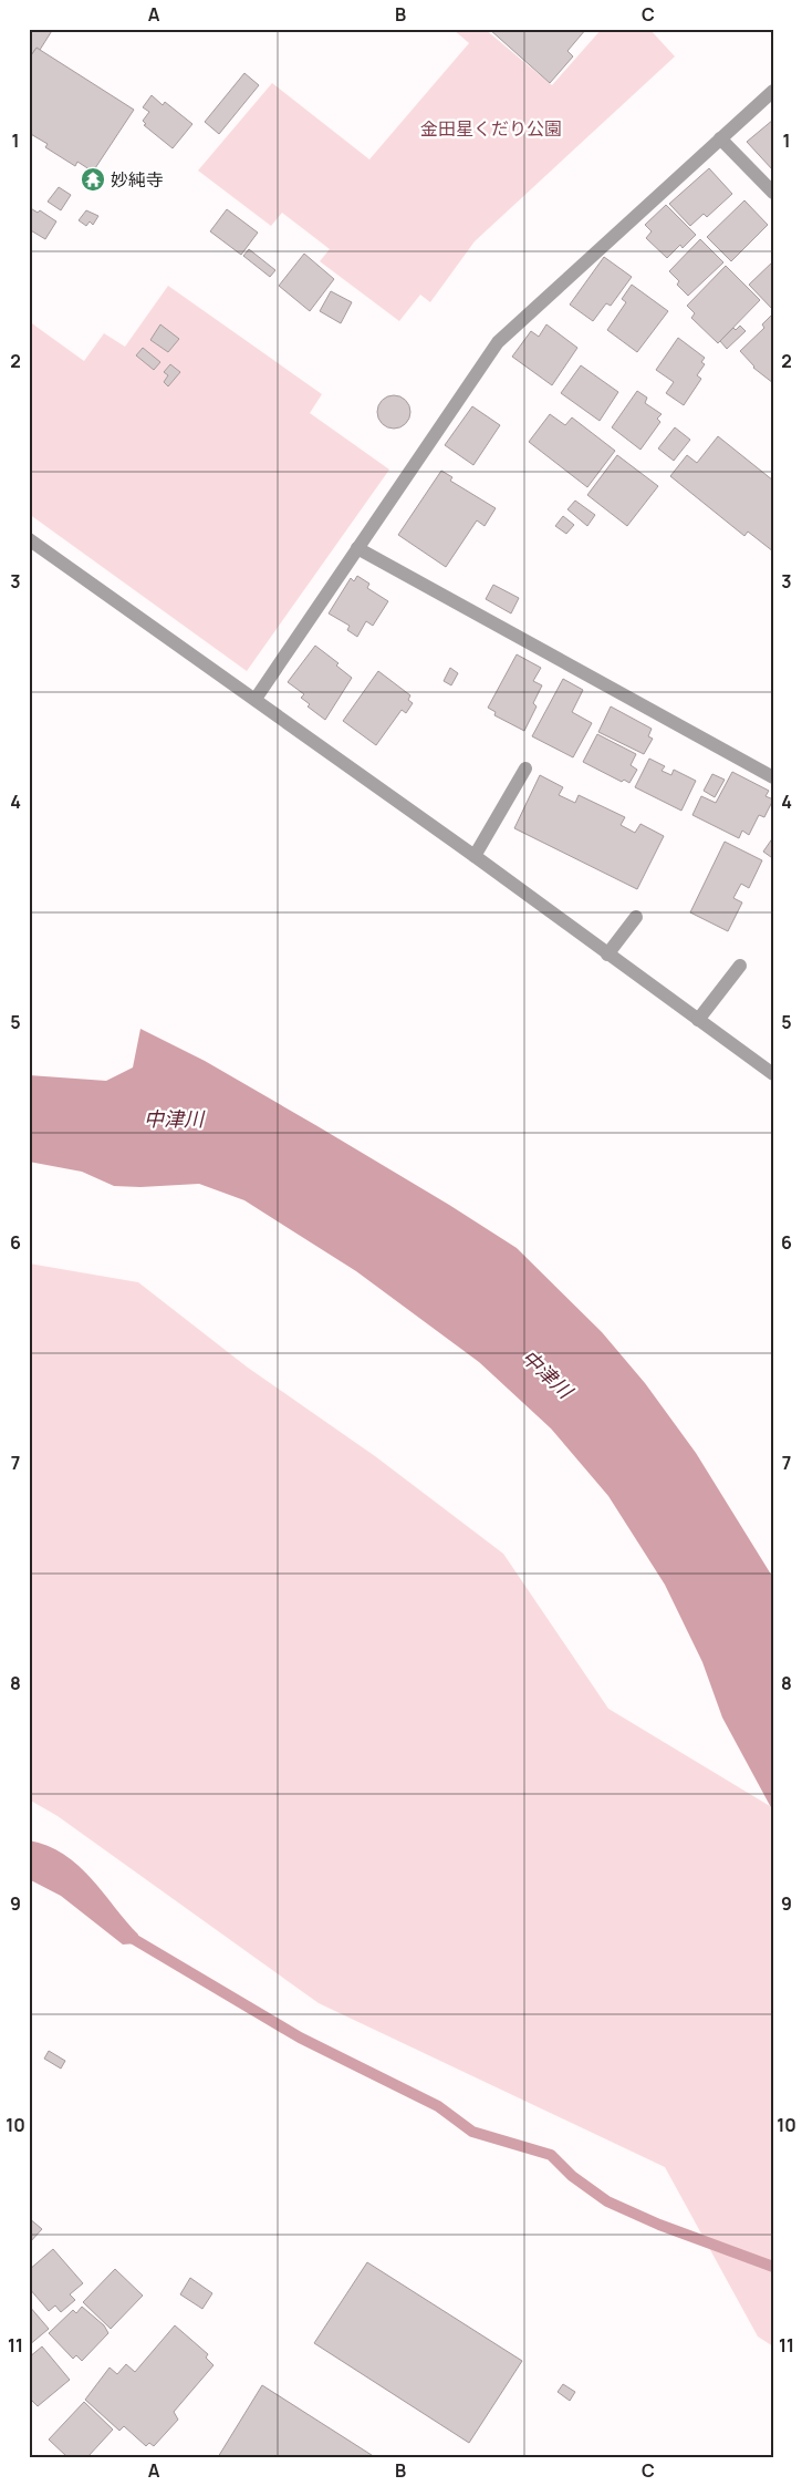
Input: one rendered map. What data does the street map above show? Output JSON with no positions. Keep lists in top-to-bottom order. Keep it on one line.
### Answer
{"water":["中津川"],"parks":["金田星くだり公園"],"places":{"temple":["妙純寺"]},"grid":{"columns":["A","B","C"],"rows":["1","2","3","4","5","6","7","8","9","10","11"]}}
